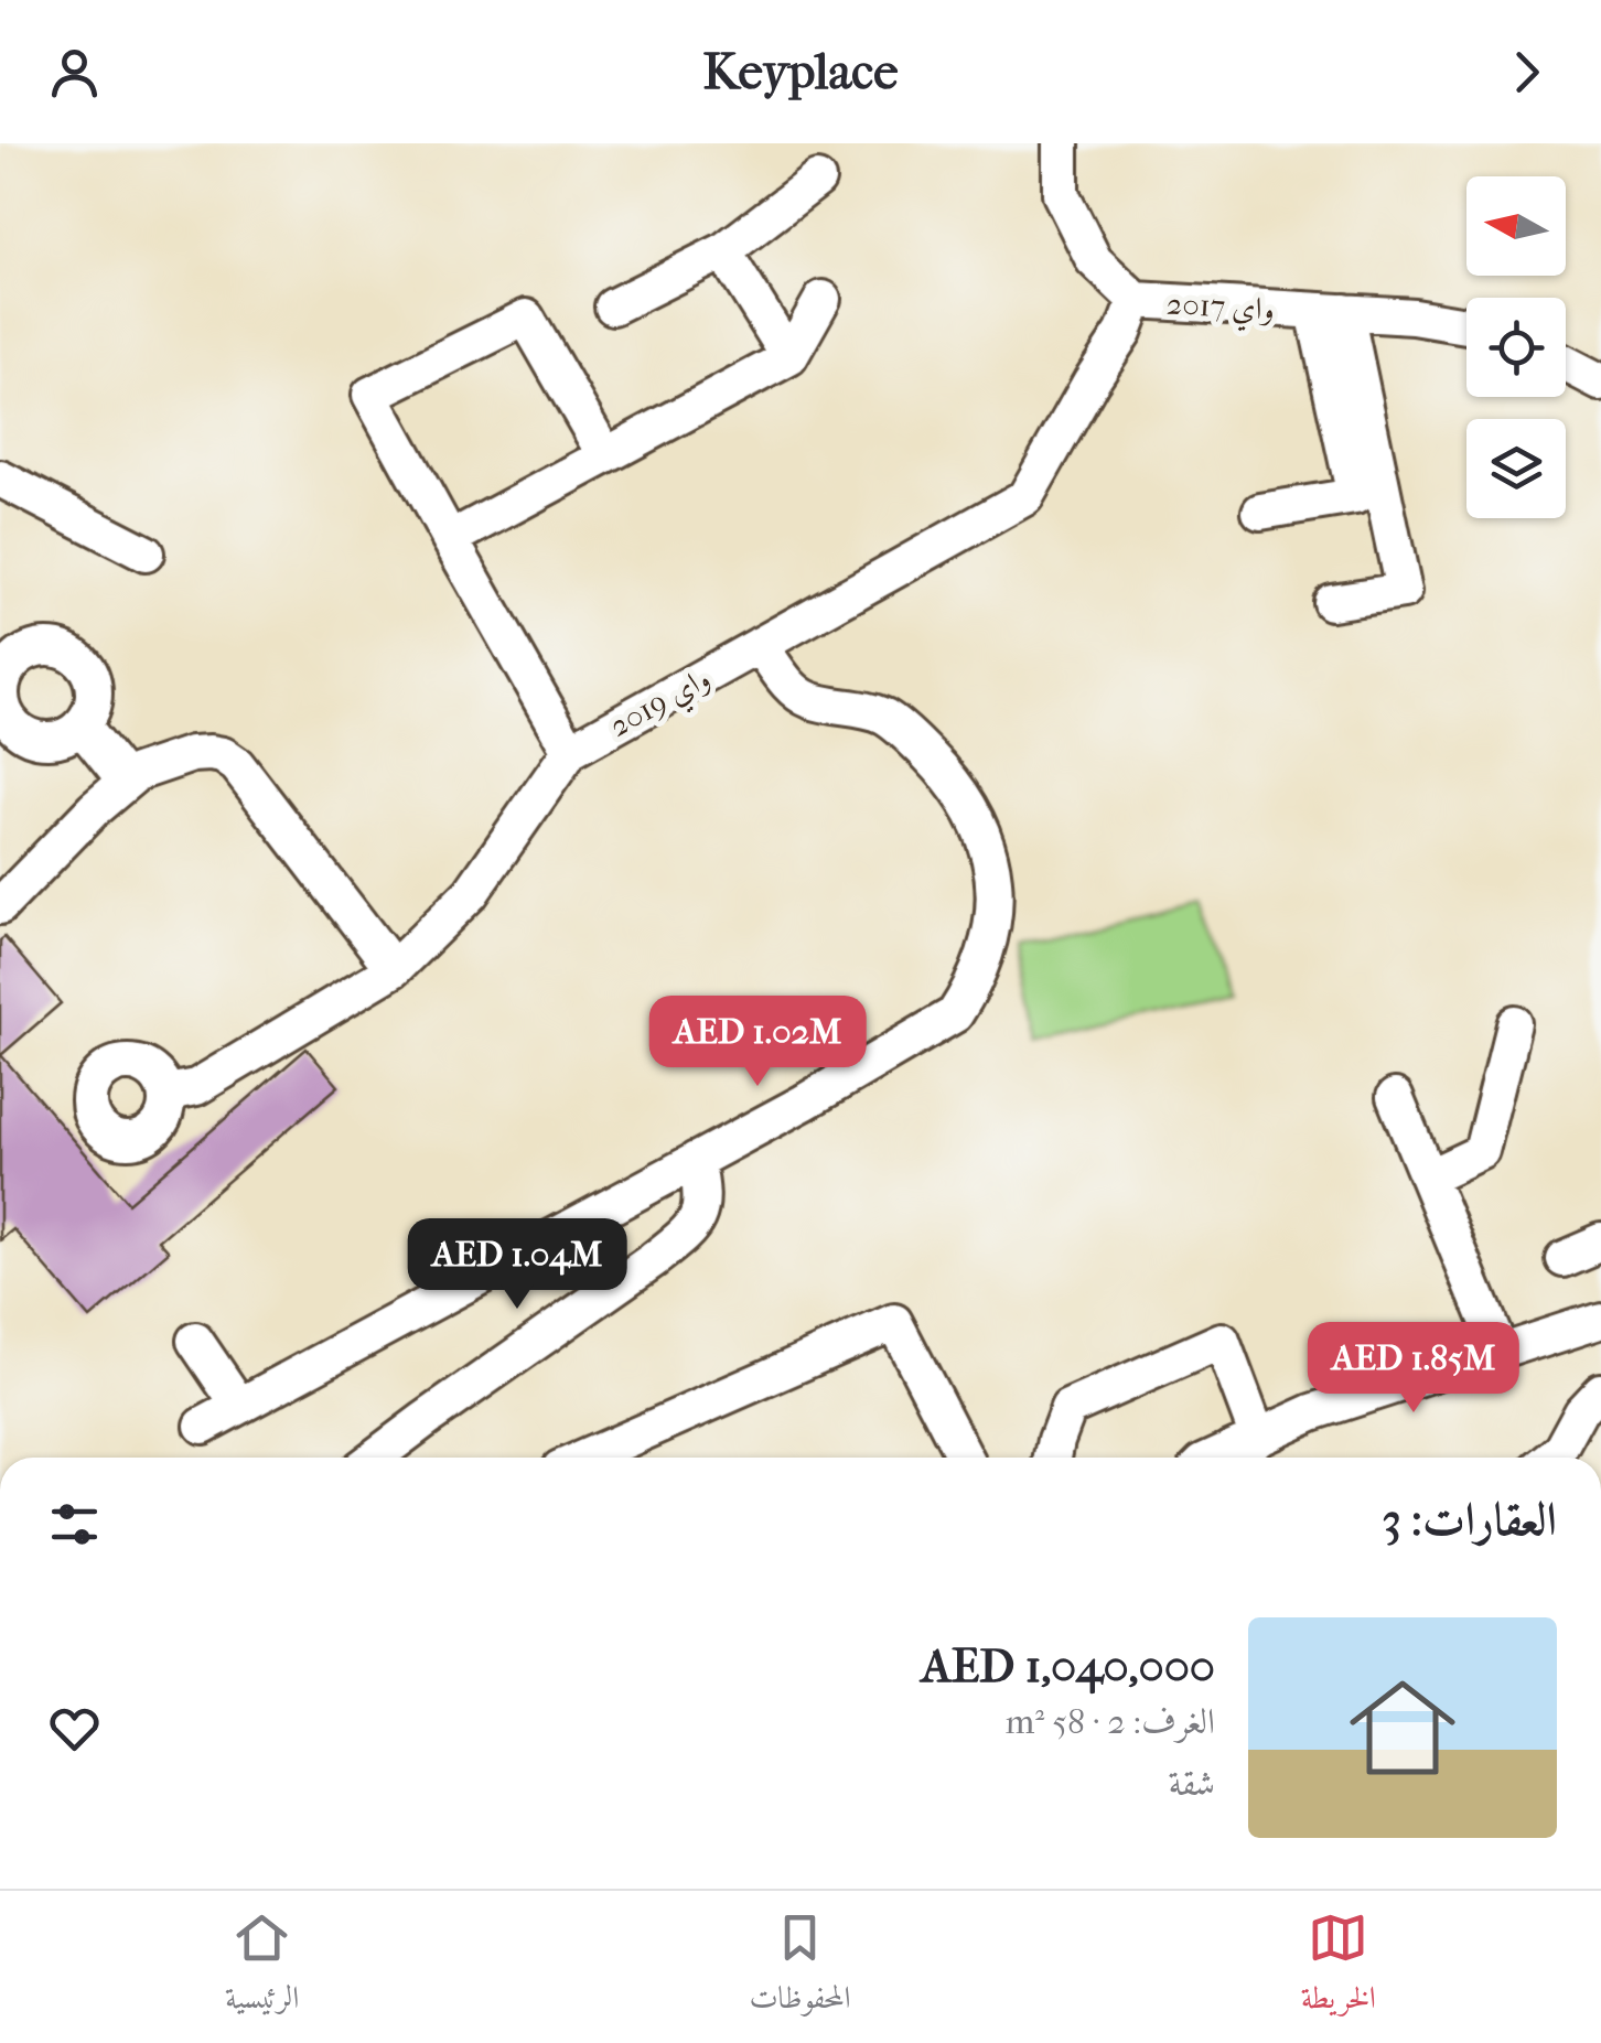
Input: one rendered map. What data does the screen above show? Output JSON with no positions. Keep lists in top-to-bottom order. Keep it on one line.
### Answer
{"streets":{"street":["واي 2017","واي 2019"]},"crossings":[["واي 2017","واي 2019"]],"north":"left","page":{"header":"Keyplace","price":["AED 1.02M","AED 1.04M","AED 1.85M"],"heading":"العقارات: 3","list":[{"name":"AED 1,040,000","note":"الغرف: 2 · 58 m² · شقة"}],"tabs":["الخريطة","المحفوظات","الرئيسية"]}}
